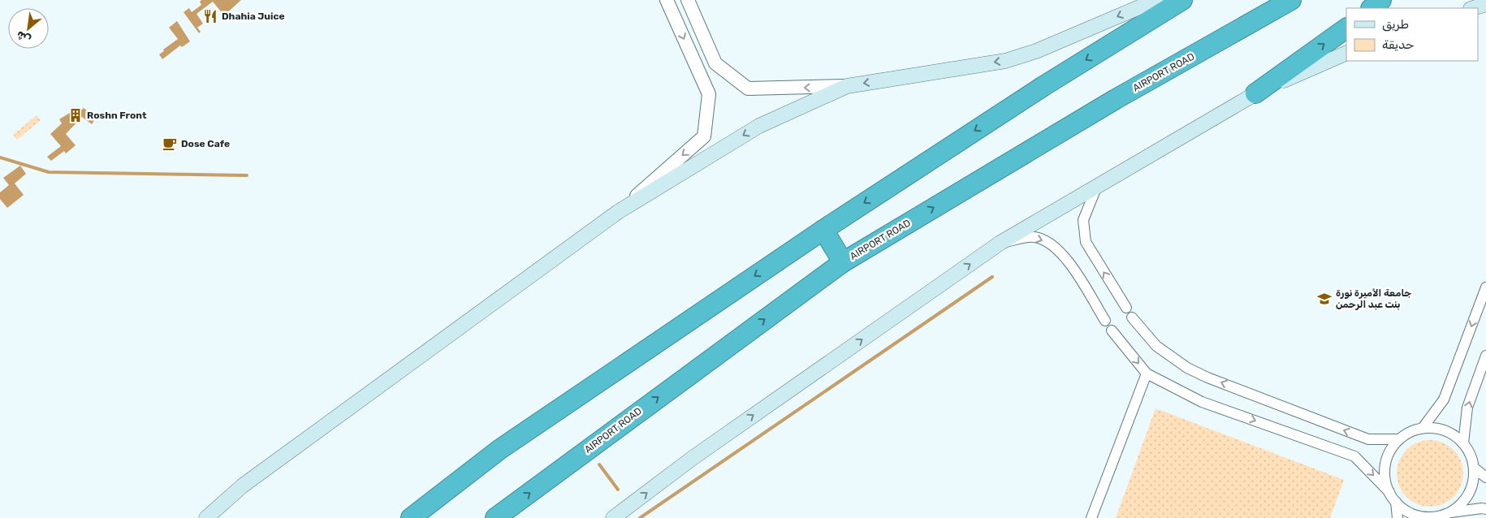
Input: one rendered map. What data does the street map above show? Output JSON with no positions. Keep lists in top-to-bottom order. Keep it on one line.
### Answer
{"streets":{"highway":["AIRPORT ROAD"]},"places":{"restaurant":["Dhahia Juice"],"building":["Roshn Front"],"cafe":["Dose Cafe"],"school or university":["جامعة الأميرة نورة بنت عبد الرحمن"]},"legend":["طريق","حديقة"],"north":"bottom left"}
